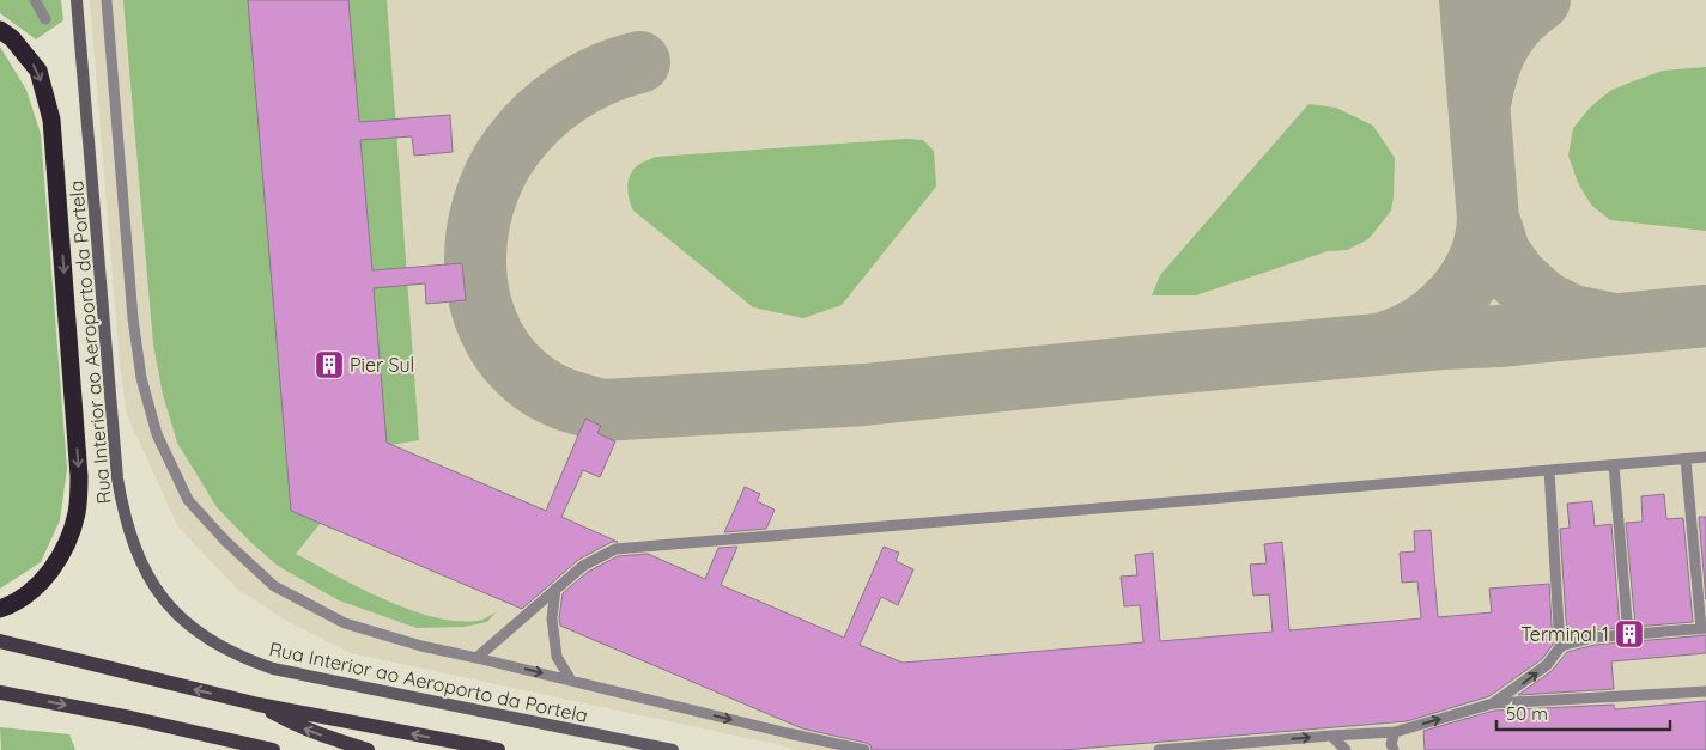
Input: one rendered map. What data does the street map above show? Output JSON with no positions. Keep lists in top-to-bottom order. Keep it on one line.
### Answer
{"streets":{"street":["Rua Interior ao Aeroporto da Portela"]},"places":{"building":["Pier Sul","Terminal 1"]},"scale_bar":"50 m"}
